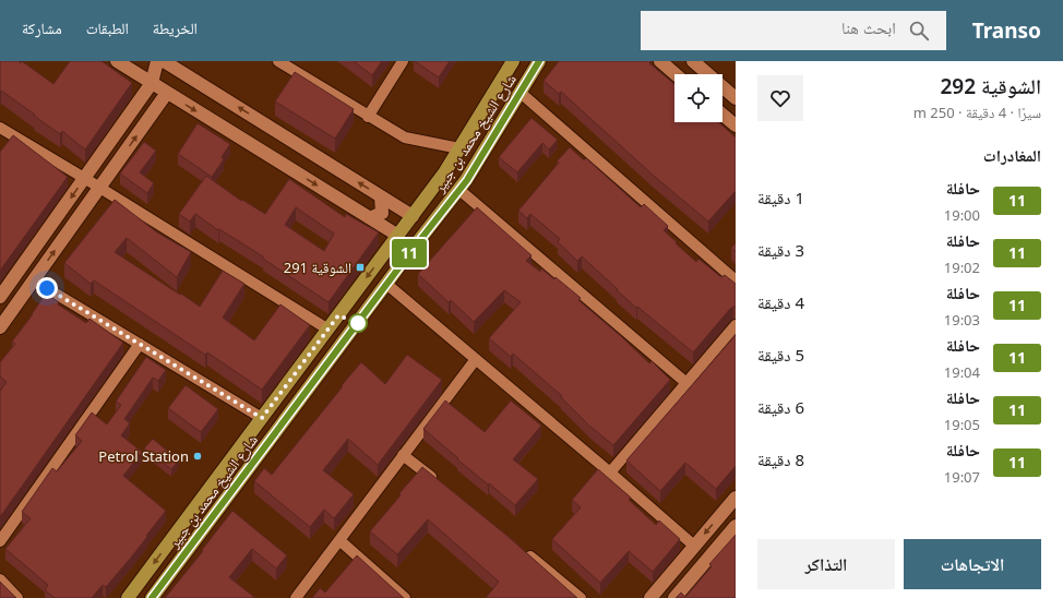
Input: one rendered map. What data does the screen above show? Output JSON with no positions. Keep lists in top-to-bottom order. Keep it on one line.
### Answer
{"streets":{"main road":["شارع الشيخ محمد بن جبير"]},"places":{"transit":["الشوقية 291"],"other":["Petrol Station"]},"lines":["bus line 11"],"page":{"header":"Transo","search":"ابحث هنا","nav":["الخريطة","الطبقات","مشاركة"],"heading":[["الشوقية 292","سيرًا · 4 دقيقة · 250 m"],"المغادرات"],"on_map":"11","list":[{"mark":"11","name":"حافلة","note":"19:00","value":"1 دقيقة"},{"mark":"11","name":"حافلة","note":"19:02","value":"3 دقيقة"},{"mark":"11","name":"حافلة","note":"19:03","value":"4 دقيقة"},{"mark":"11","name":"حافلة","note":"19:04","value":"5 دقيقة"},{"mark":"11","name":"حافلة","note":"19:05","value":"6 دقيقة"},{"mark":"11","name":"حافلة","note":"19:07","value":"8 دقيقة"}],"buttons":["الاتجاهات","التذاكر"]}}
